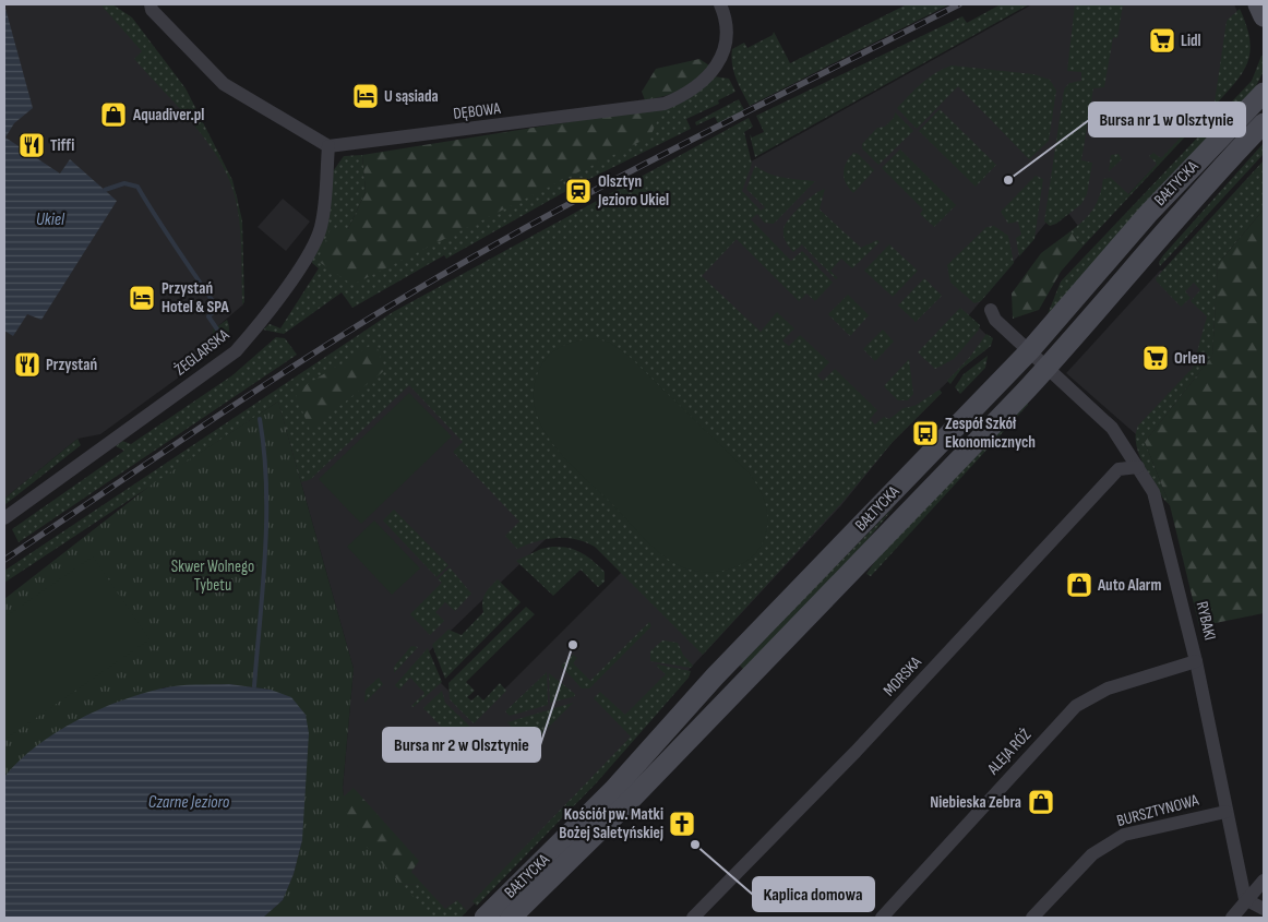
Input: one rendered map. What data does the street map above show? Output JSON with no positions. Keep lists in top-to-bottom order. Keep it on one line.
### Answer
{"streets":{"main road":["BAŁTYCKA"],"street":["DĘBOWA","ŻEGLARSKA","RYBAKI","MORSKA","ALEJA RÓŻ","BURSZTYNOWA"]},"crossings":[["DĘBOWA","ŻEGLARSKA"],["BAŁTYCKA","RYBAKI"],["RYBAKI","MORSKA"],["RYBAKI","ALEJA RÓŻ"],["RYBAKI","BURSZTYNOWA"]],"water":["Ukiel","Czarne Jezioro"],"parks":["Skwer Wolnego Tybetu"],"places":{"supermarket":["Lidl","Orlen"],"hotel":["U sąsiada","Przystań Hotel & SPA"],"shop":["Aquadiver.pl","Auto Alarm","Niebieska Zebra"],"restaurant":["Tiffi","Przystań"],"other":["Bursa nr 1 w Olsztynie","Bursa nr 2 w Olsztynie","Kaplica domowa"],"station":["Olsztyn Jezioro Ukiel"],"bus stop":["Zespół Szkół Ekonomicznych"],"church":["Kościół pw. Matki Bożej Saletyńskiej"]}}
